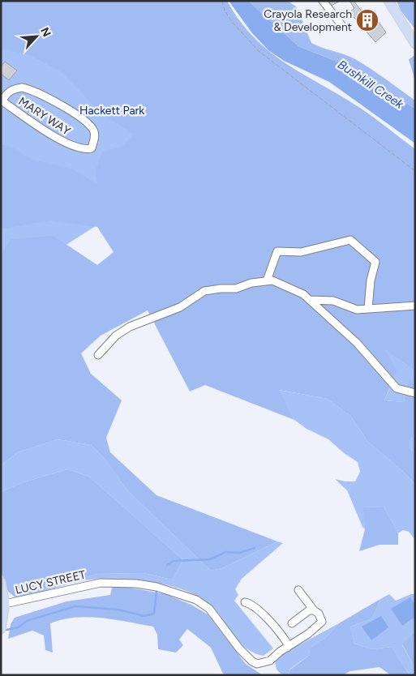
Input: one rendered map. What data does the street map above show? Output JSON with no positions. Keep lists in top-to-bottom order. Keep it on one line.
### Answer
{"streets":{"street":["MARY WAY","LUCY STREET"]},"water":["Bushkill Creek"],"parks":["Hackett Park"],"places":{"building":["Crayola Research & Development"]},"north":"top right"}
